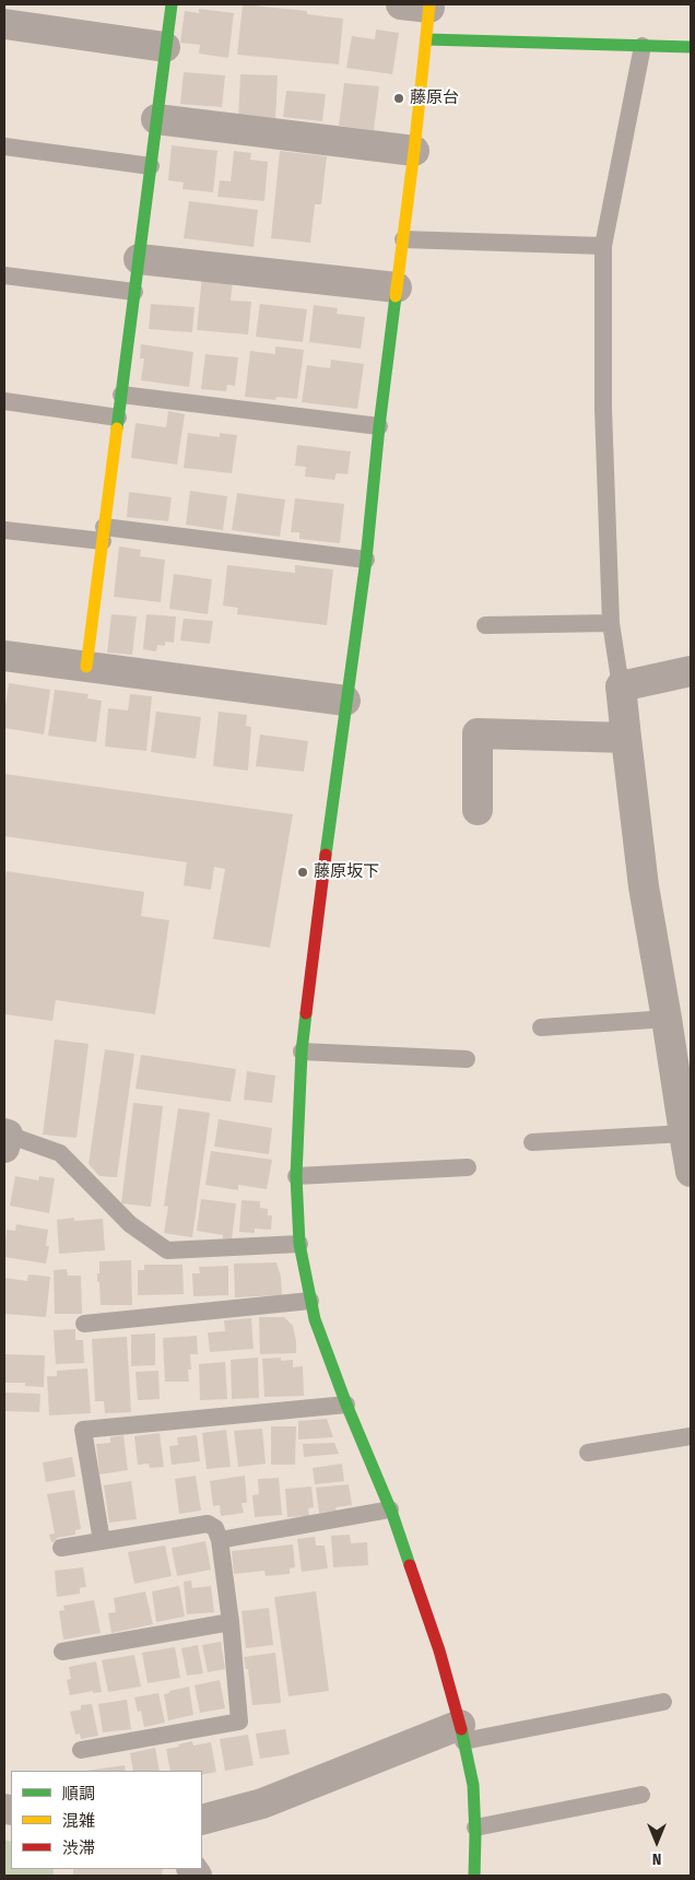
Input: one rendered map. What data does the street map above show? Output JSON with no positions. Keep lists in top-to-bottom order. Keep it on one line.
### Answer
{"places":["藤原台","藤原坂下"],"legend":["順調","混雑","渋滞"],"north":"bottom"}
